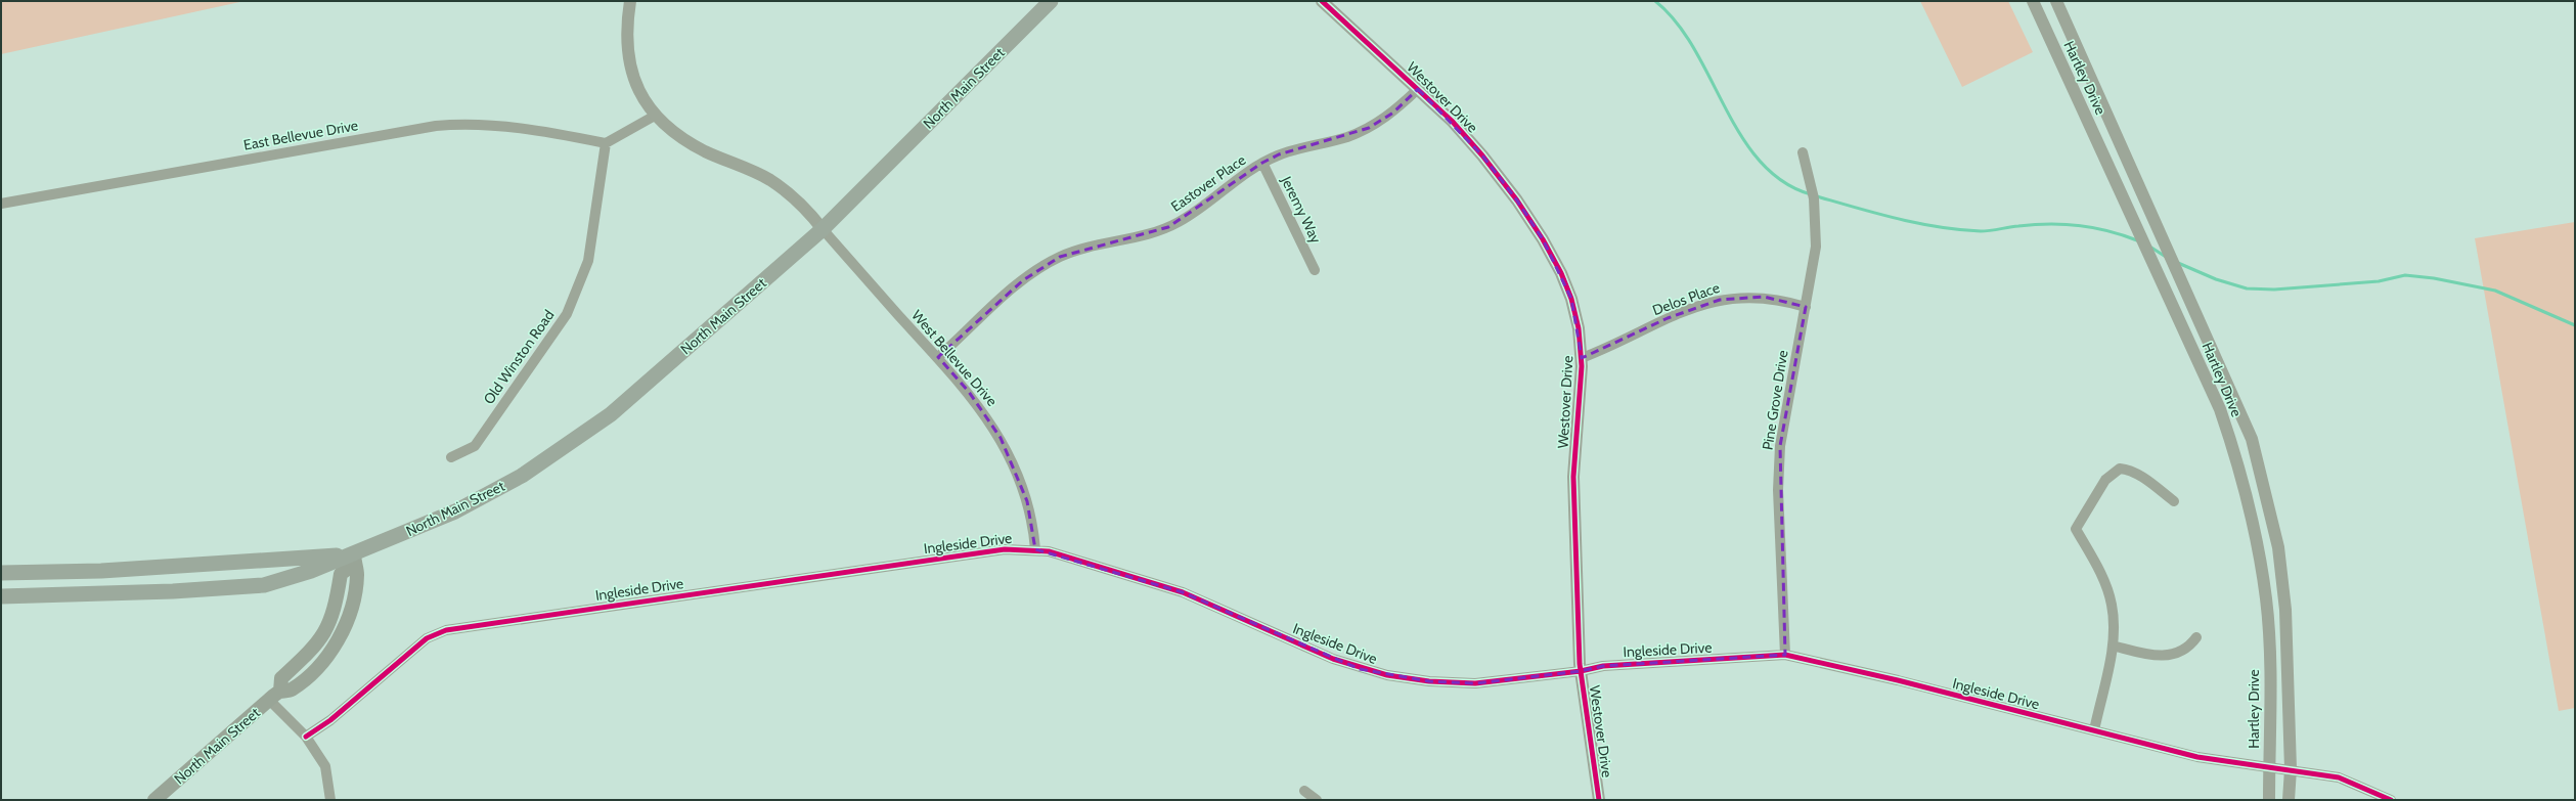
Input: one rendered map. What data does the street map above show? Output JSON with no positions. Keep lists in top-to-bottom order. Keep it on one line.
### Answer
{"streets":{"main road":["North Main Street"],"street":["Hartley Drive","Westover Drive","East Bellevue Drive","Eastover Place","Jeremy Way","Delos Place","Old Winston Road","West Bellevue Drive","Pine Grove Drive","Ingleside Drive"]},"crossings":[["Hartley Drive","Ingleside Drive"],["North Main Street","West Bellevue Drive"],["Westover Drive","Eastover Place"],["Westover Drive","Delos Place"],["Westover Drive","Ingleside Drive"],["East Bellevue Drive","Old Winston Road"],["Eastover Place","Jeremy Way"],["Eastover Place","West Bellevue Drive"],["Delos Place","Pine Grove Drive"],["West Bellevue Drive","Ingleside Drive"],["Pine Grove Drive","Ingleside Drive"]]}
